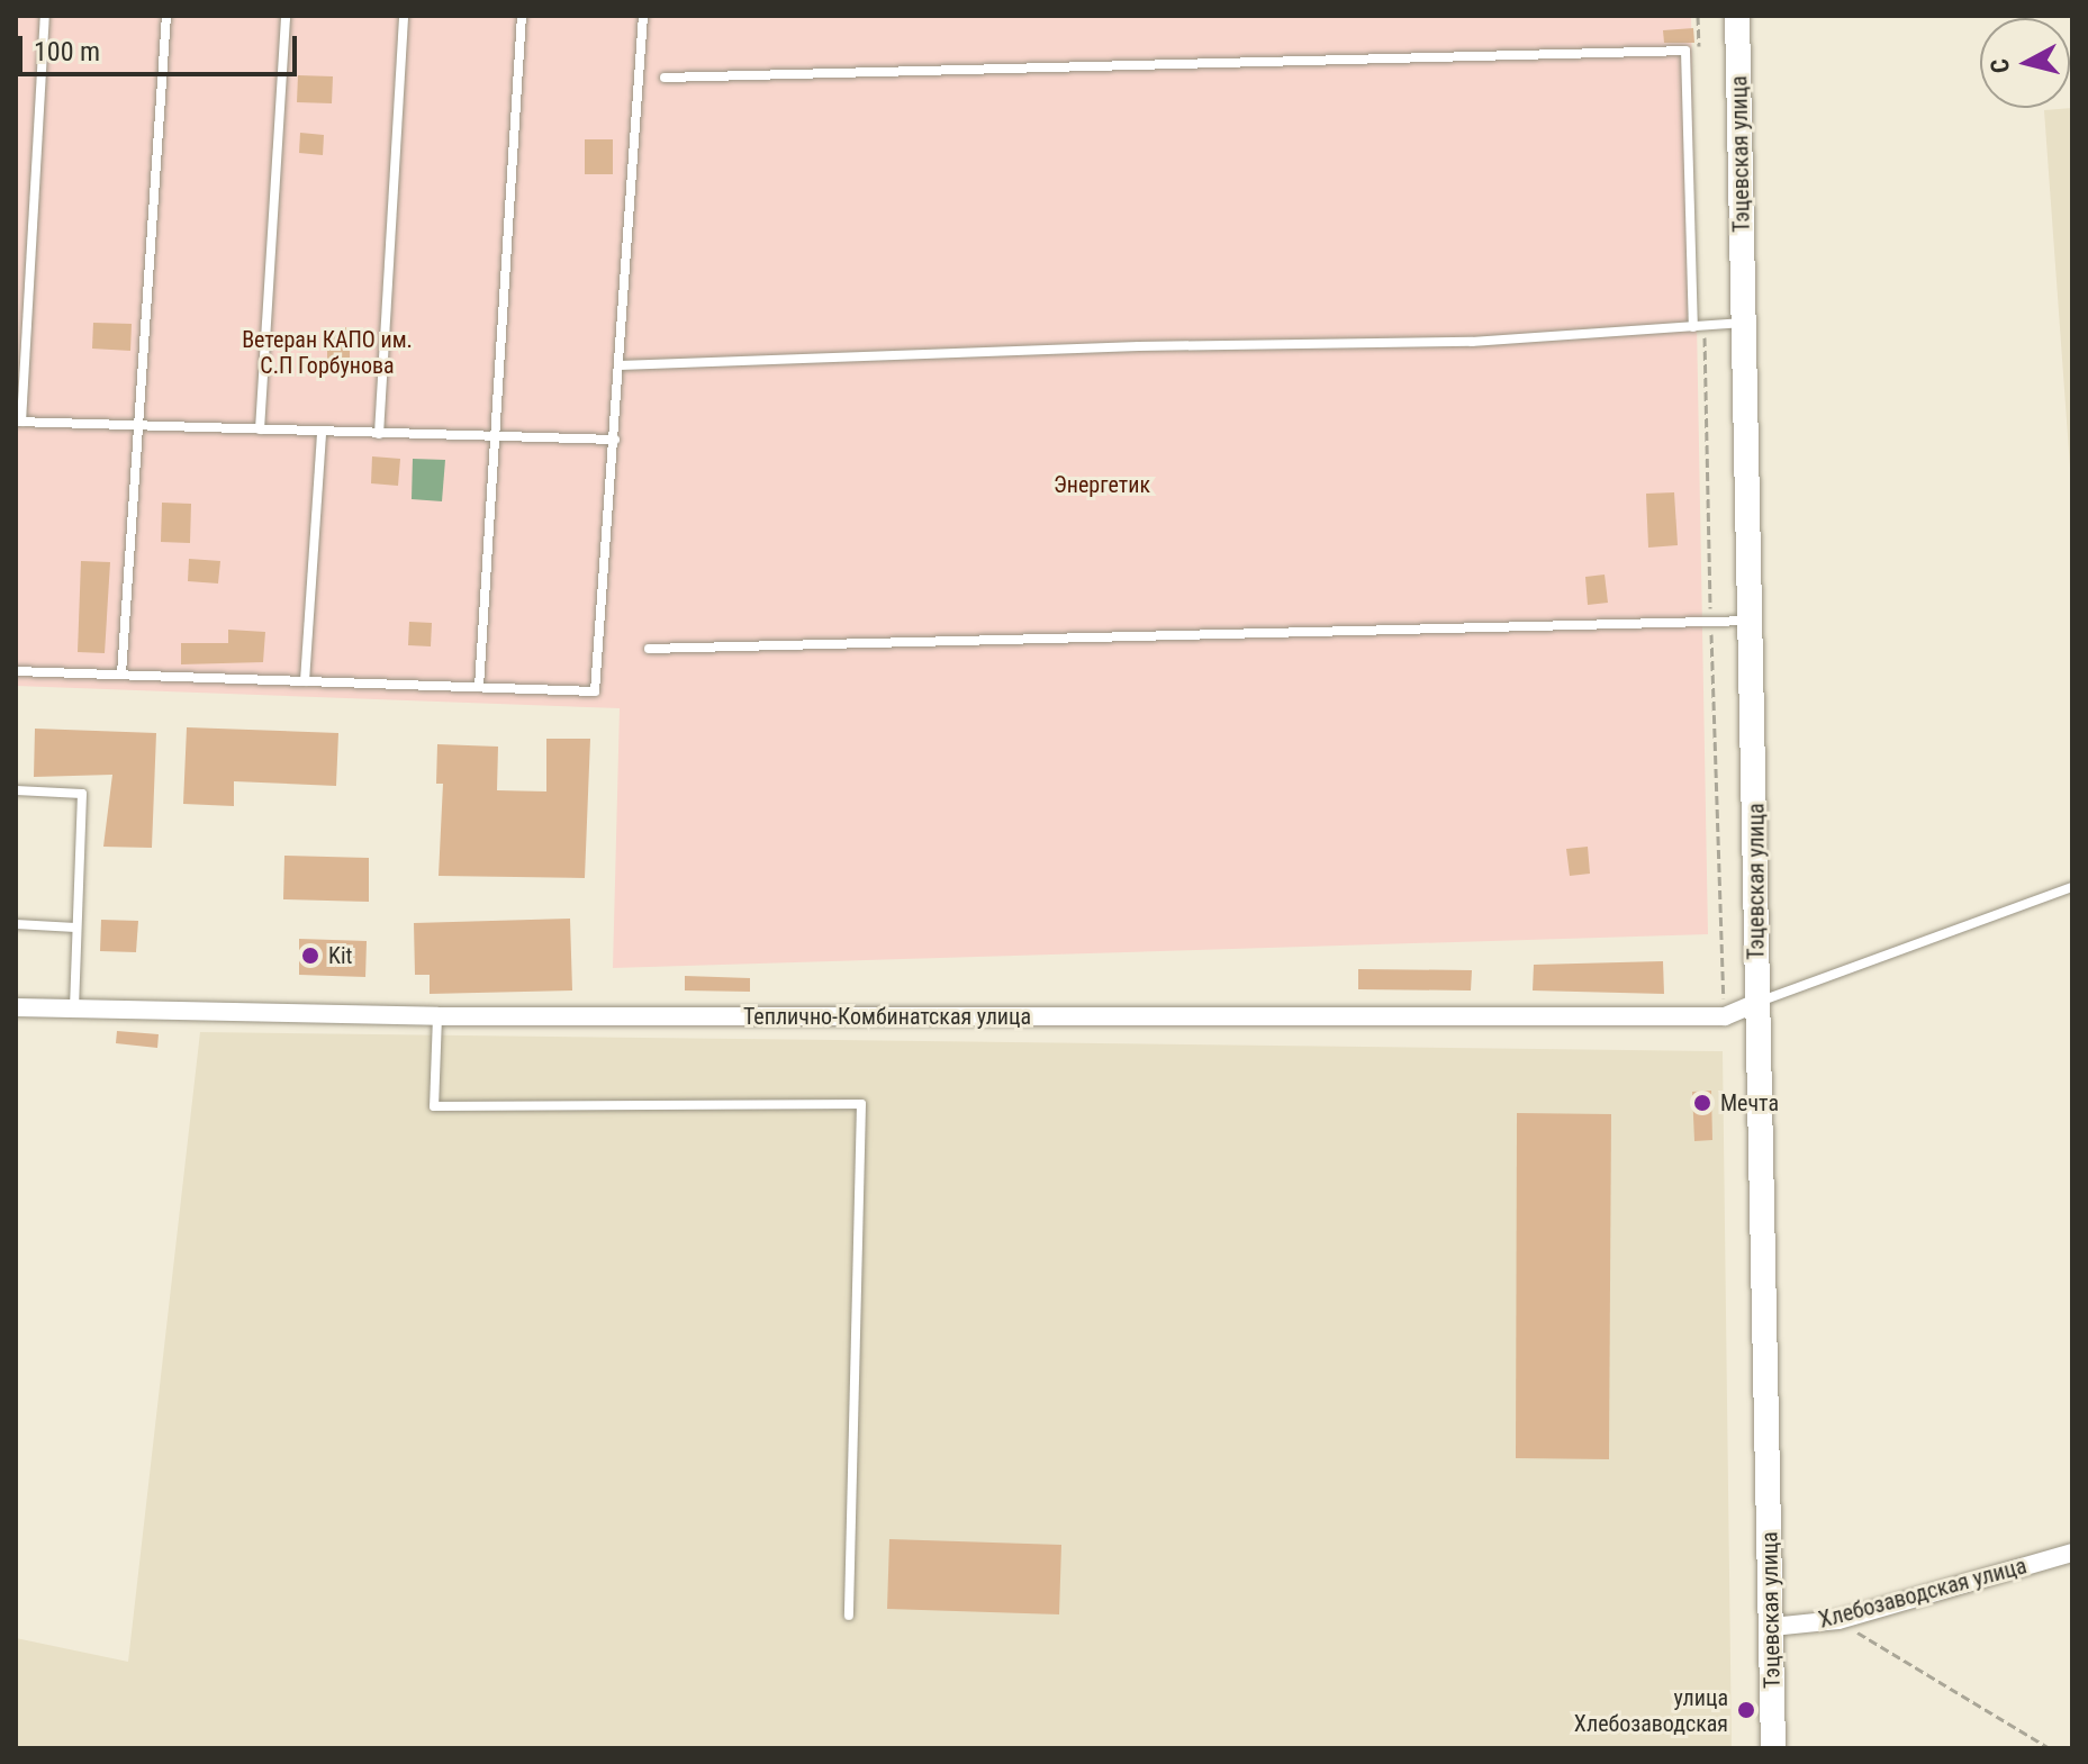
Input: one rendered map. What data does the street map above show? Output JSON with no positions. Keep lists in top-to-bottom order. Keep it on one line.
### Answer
{"streets":{"main road":["Тэцевская улица"],"street":["Теплично-Комбинатская улица","Хлебозаводская улица"]},"crossings":[["Тэцевская улица","Теплично-Комбинатская улица"],["Тэцевская улица","Хлебозаводская улица"]],"parks":["Ветеран КАПО им. С.П Горбунова","Энергетик"],"places":["Kit","Мечта","улица Хлебозаводская"],"scale_bar":"100 m","north":"left"}
